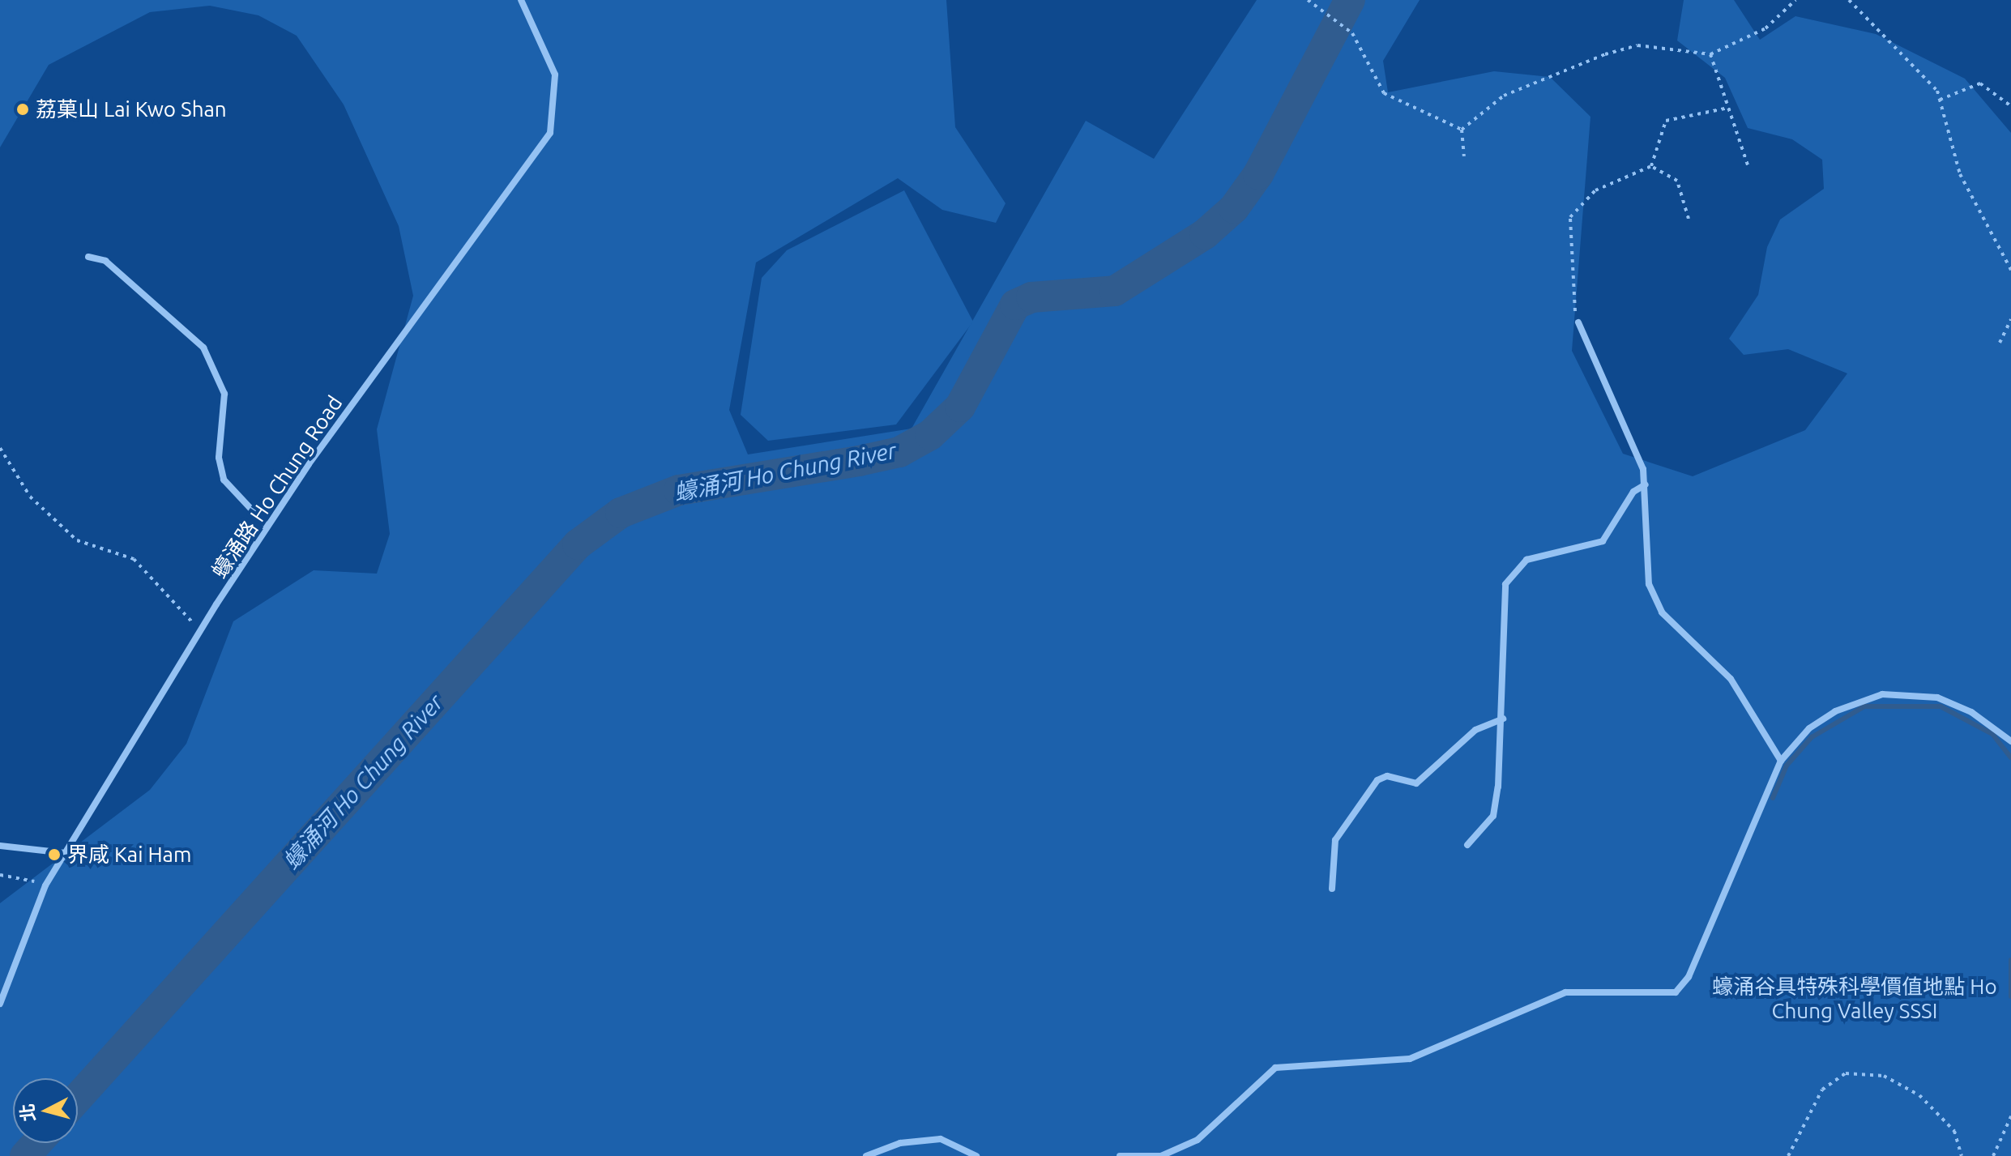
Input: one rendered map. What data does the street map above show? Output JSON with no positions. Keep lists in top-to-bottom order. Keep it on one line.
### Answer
{"streets":{"street":["蠔涌路 Ho Chung Road"]},"water":["蠔涌河 Ho Chung River"],"parks":["蠔涌谷具特殊科學價值地點 Ho Chung Valley SSSI"],"places":["荔菓山 Lai Kwo Shan","界咸 Kai Ham"],"north":"left"}
